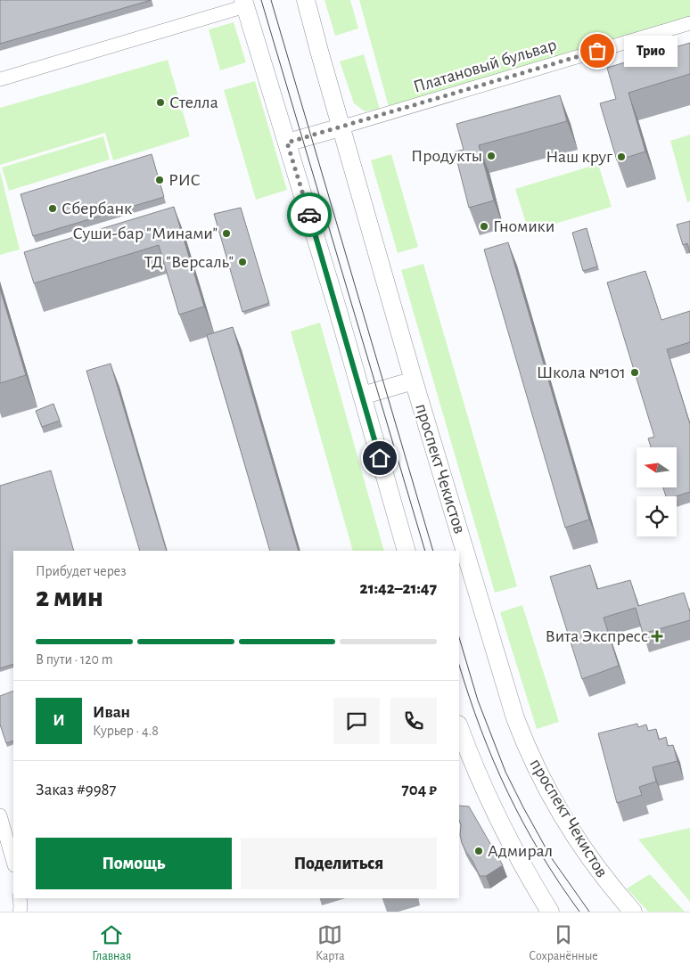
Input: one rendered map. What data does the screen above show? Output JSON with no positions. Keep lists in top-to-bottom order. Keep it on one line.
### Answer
{"streets":{"main road":["проспект Чекистов"],"street":["Платановый бульвар"]},"crossings":[["Платановый бульвар","проспект Чекистов"]],"places":{"other":["Трио","Стелла","Продукты","Наш круг","РИС","Сбербанк","Гномики","Суши-бар \"Минами\"","ТД \"Версаль\"","Школа №101","Адмирал"],"health":["Вита Экспресс"]},"north":"left","page":{"bubble":"Трио","heading":["2 мин","Прибудет через","21:42–21:47"],"panel":["Иван","Курьер · 4.8","Заказ #9987","704 ₽"],"bar":"В пути · 120 m","round":"И","buttons":["Помощь","Поделиться"],"tabs":["Главная","Карта","Сохранённые"]}}
